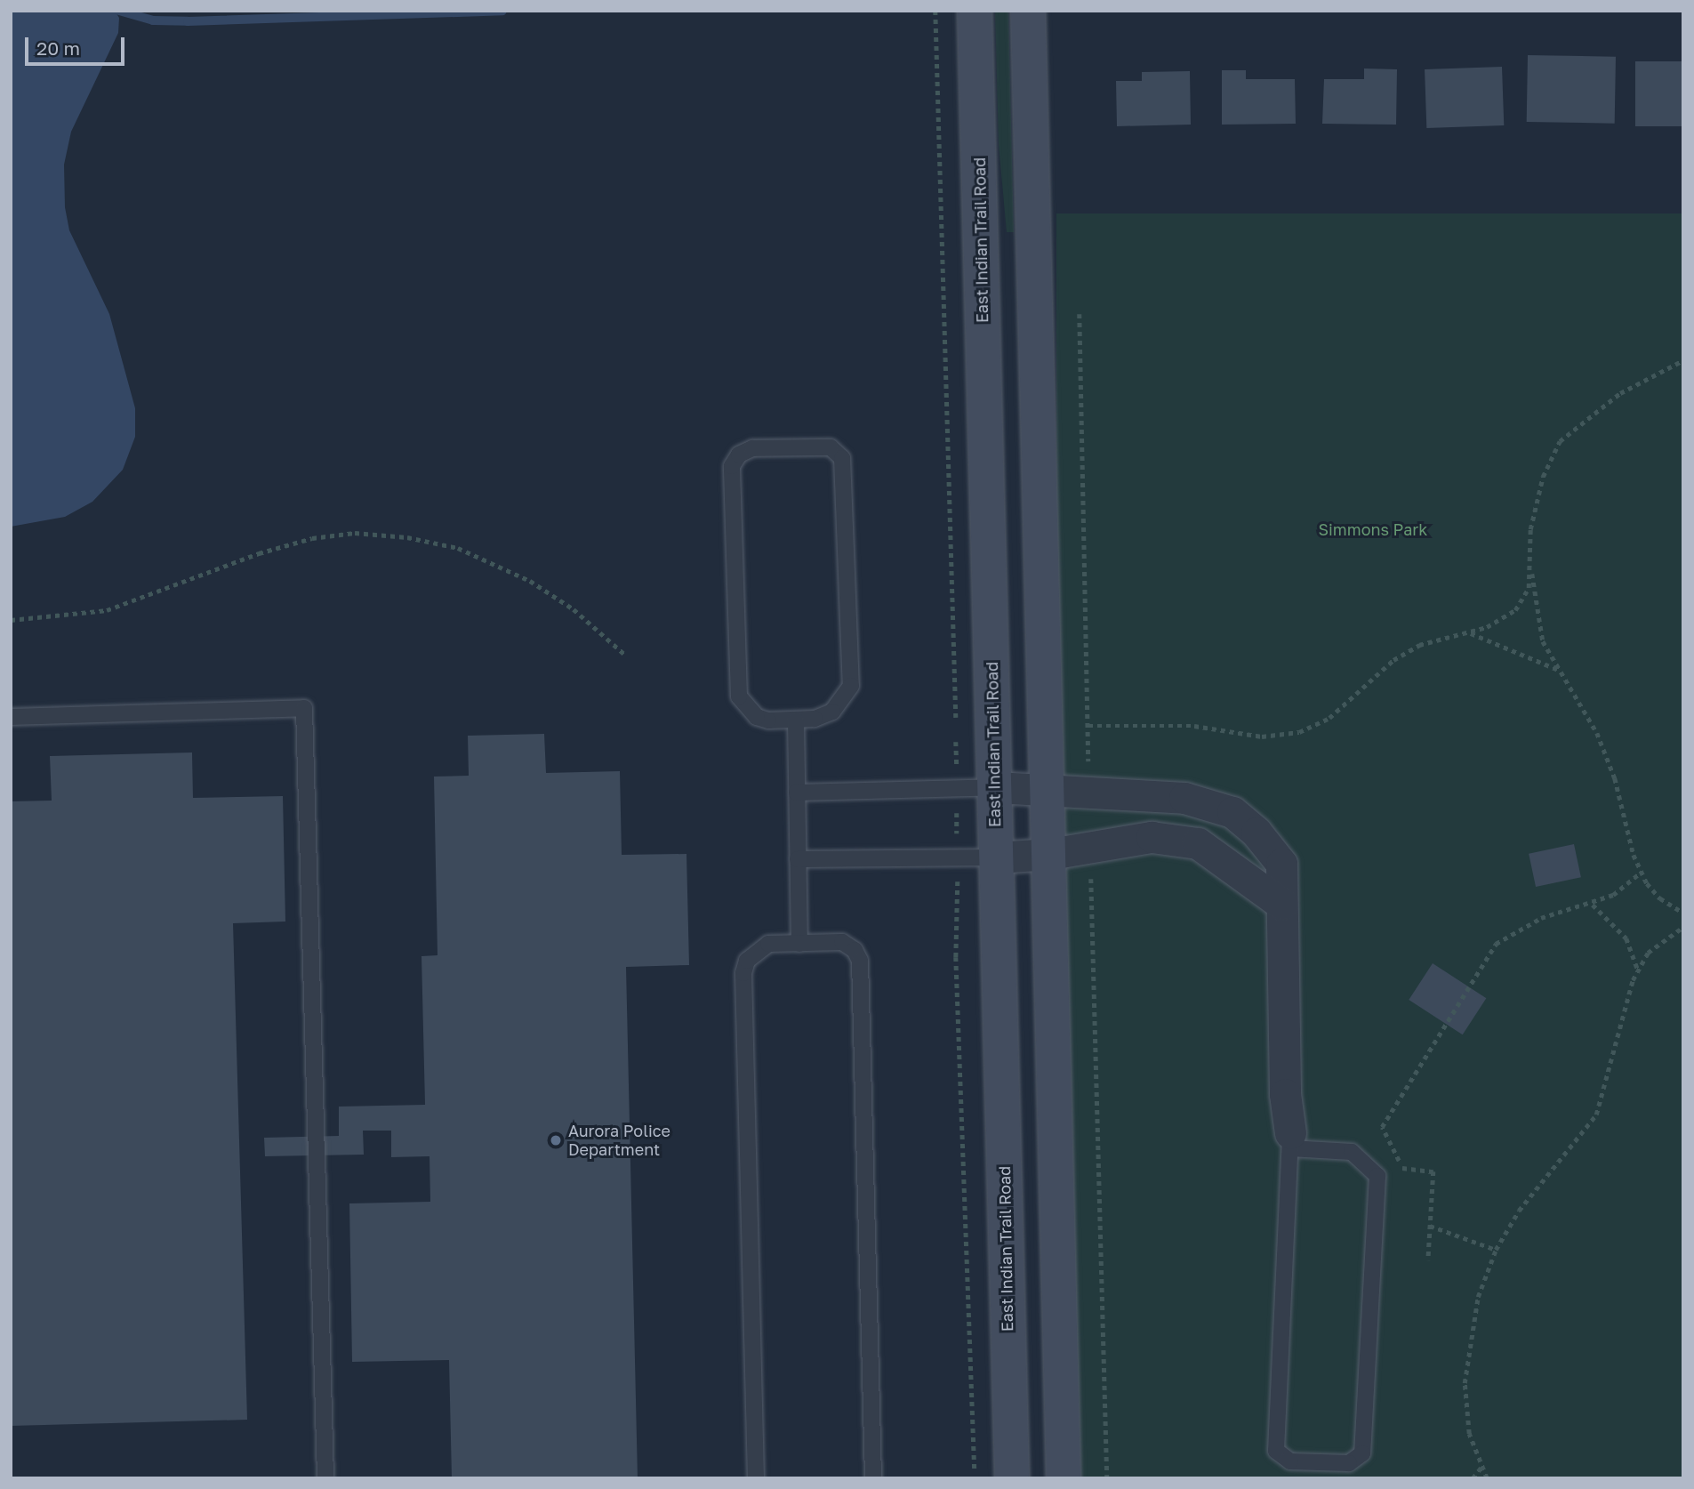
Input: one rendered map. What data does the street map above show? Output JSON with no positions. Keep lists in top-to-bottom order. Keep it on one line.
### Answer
{"streets":{"main road":["East Indian Trail Road"]},"parks":["Simmons Park"],"places":["Aurora Police Department"],"scale_bar":"20 m"}
